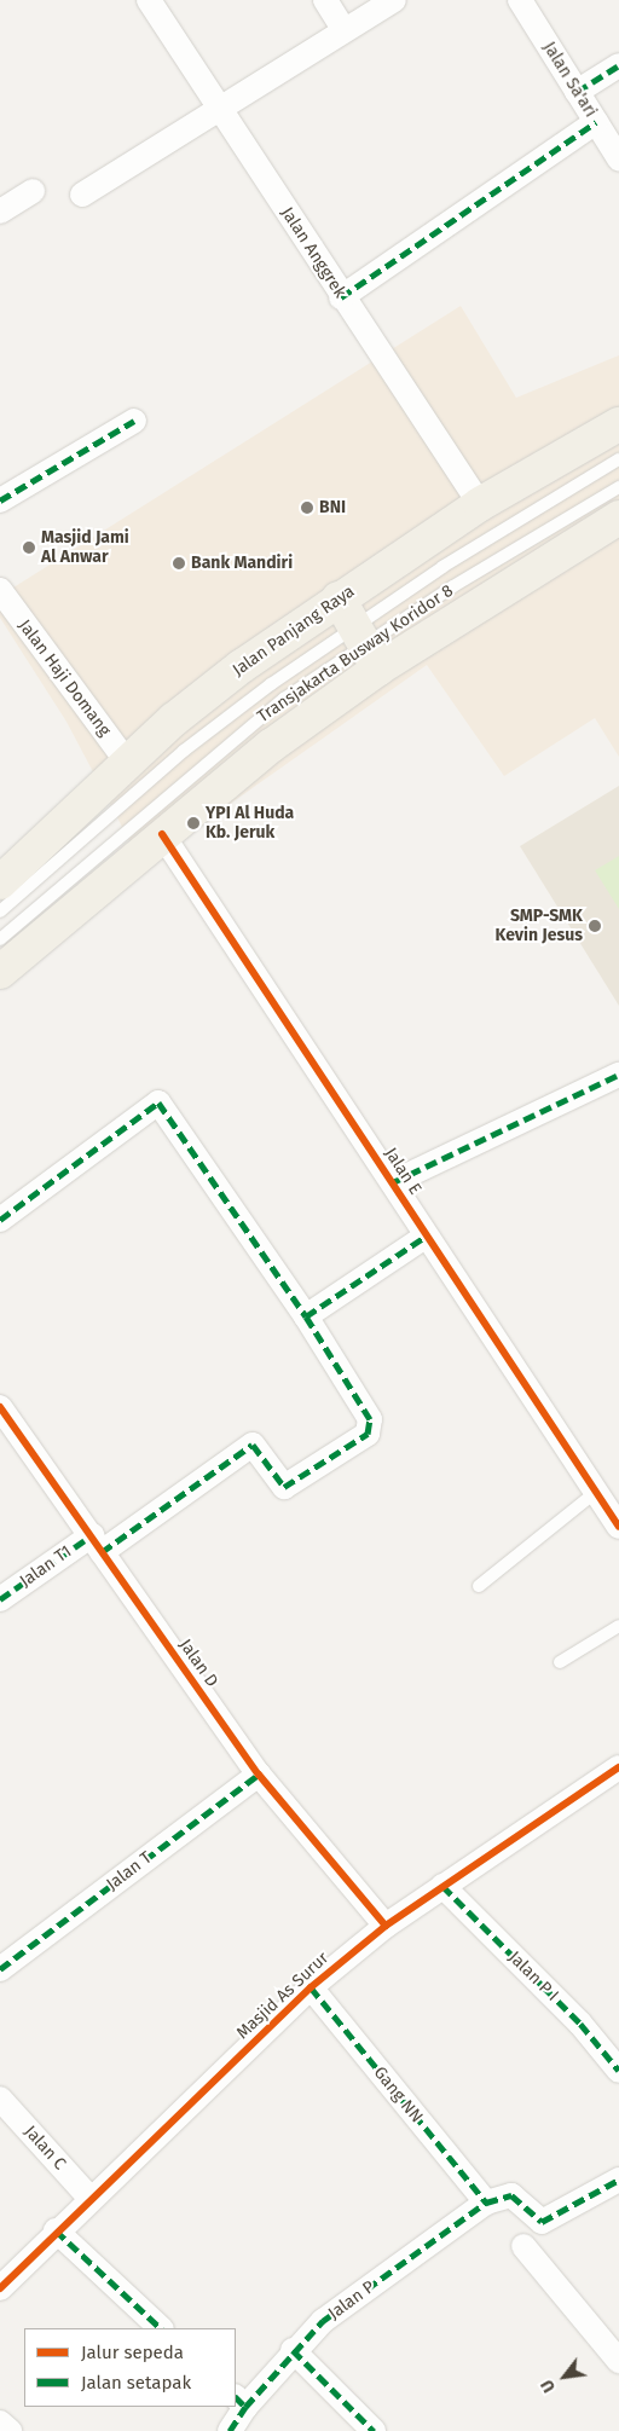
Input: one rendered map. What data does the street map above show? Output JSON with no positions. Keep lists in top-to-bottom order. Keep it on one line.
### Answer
{"streets":{"main road":["Jalan Panjang Raya"],"street":["Jalan Sa'ari","Jalan Anggrek","Jalan Haji Domang","Jalan E","Jalan T1","Jalan D","Jalan T","Jalan P I","Masjid As Surur","Gang NN","Jalan C","Jalan P"],"lane":["Transjakarta Busway Koridor 8"]},"crossings":[["Jalan Anggrek","Jalan Panjang Raya"],["Jalan Panjang Raya","Transjakarta Busway Koridor 8"],["Jalan Panjang Raya","Jalan Haji Domang"],["Jalan Panjang Raya","Jalan E"],["Jalan T1","Jalan D"],["Jalan D","Jalan T"],["Jalan D","Masjid As Surur"],["Jalan P I","Masjid As Surur"],["Masjid As Surur","Gang NN"],["Masjid As Surur","Jalan C"],["Gang NN","Jalan P"]],"places":["BNI","Masjid Jami Al Anwar","Bank Mandiri","YPI Al Huda Kb. Jeruk","SMP-SMK Kevin Jesus"],"legend":["Jalur sepeda","Jalan setapak"],"north":"bottom left"}
